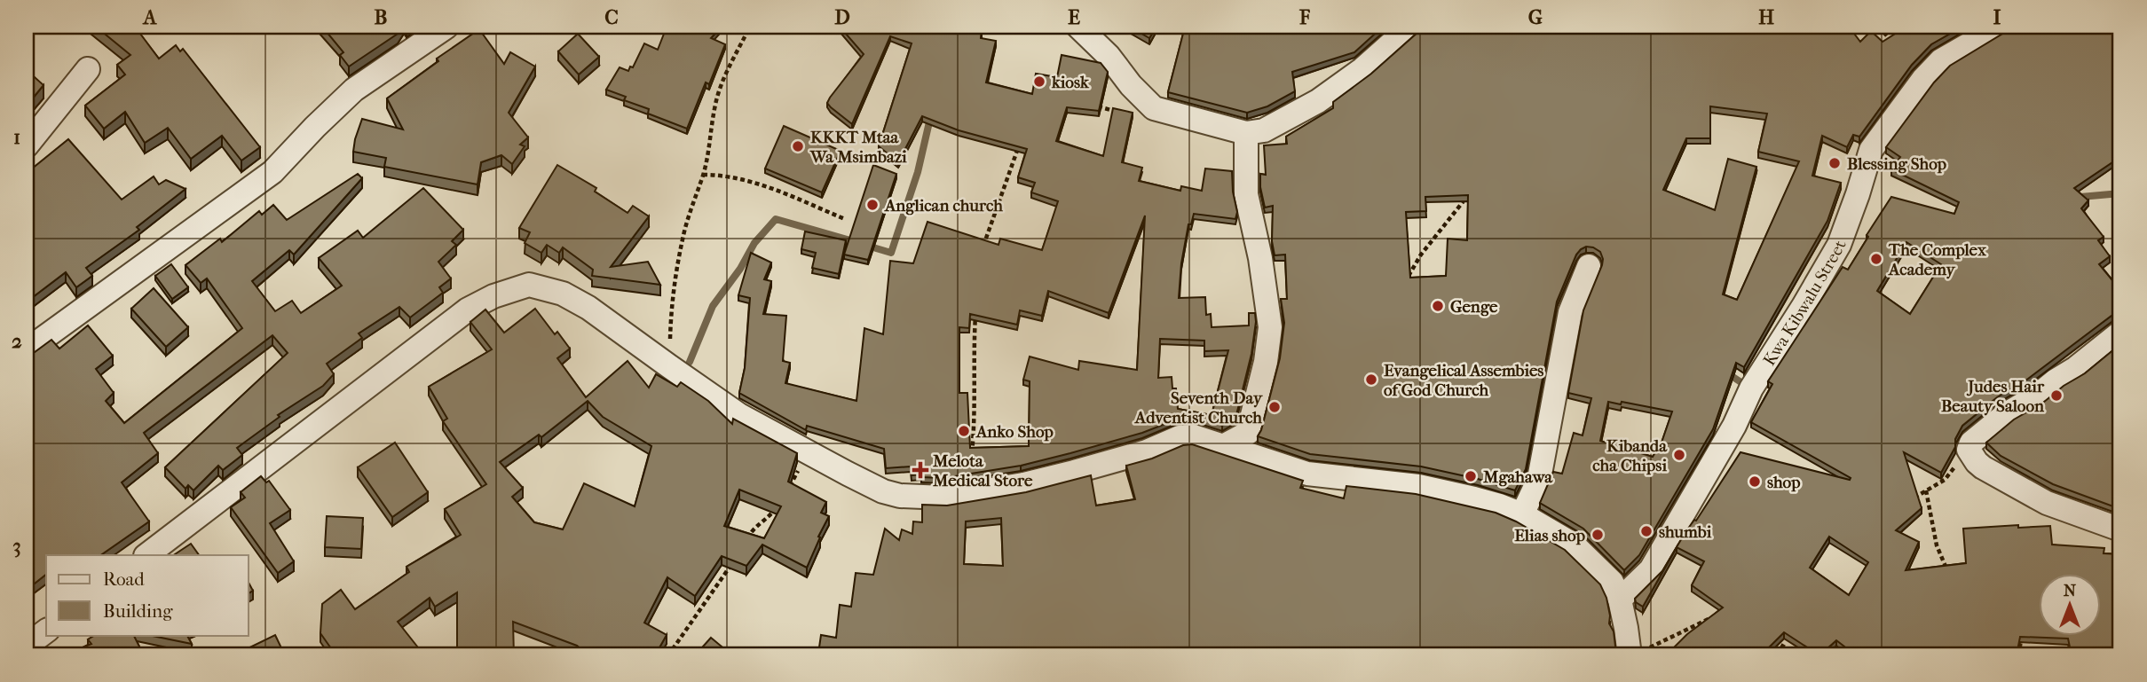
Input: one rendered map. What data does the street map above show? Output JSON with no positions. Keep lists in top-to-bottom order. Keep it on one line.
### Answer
{"streets":{"street":["Kwa Kibwalu Street"]},"places":{"other":["kiosk","KKKT Mtaa Wa Msimbazi","Blessing Shop","Anglican church","The Complex Academy","Genge","Evangelical Assembies of God Church","Judes Hair Beauty Saloon","Seventh Day Adventist Church","Anko Shop","Kibanda cha Chipsi","Mgahawa","shop","shumbi","Elias shop"],"health":["Melota Medical Store"]},"legend":["Road","Building"],"north":"top","grid":{"columns":["A","B","C","D","E","F","G","H","I"],"rows":["1","2","3"]}}
